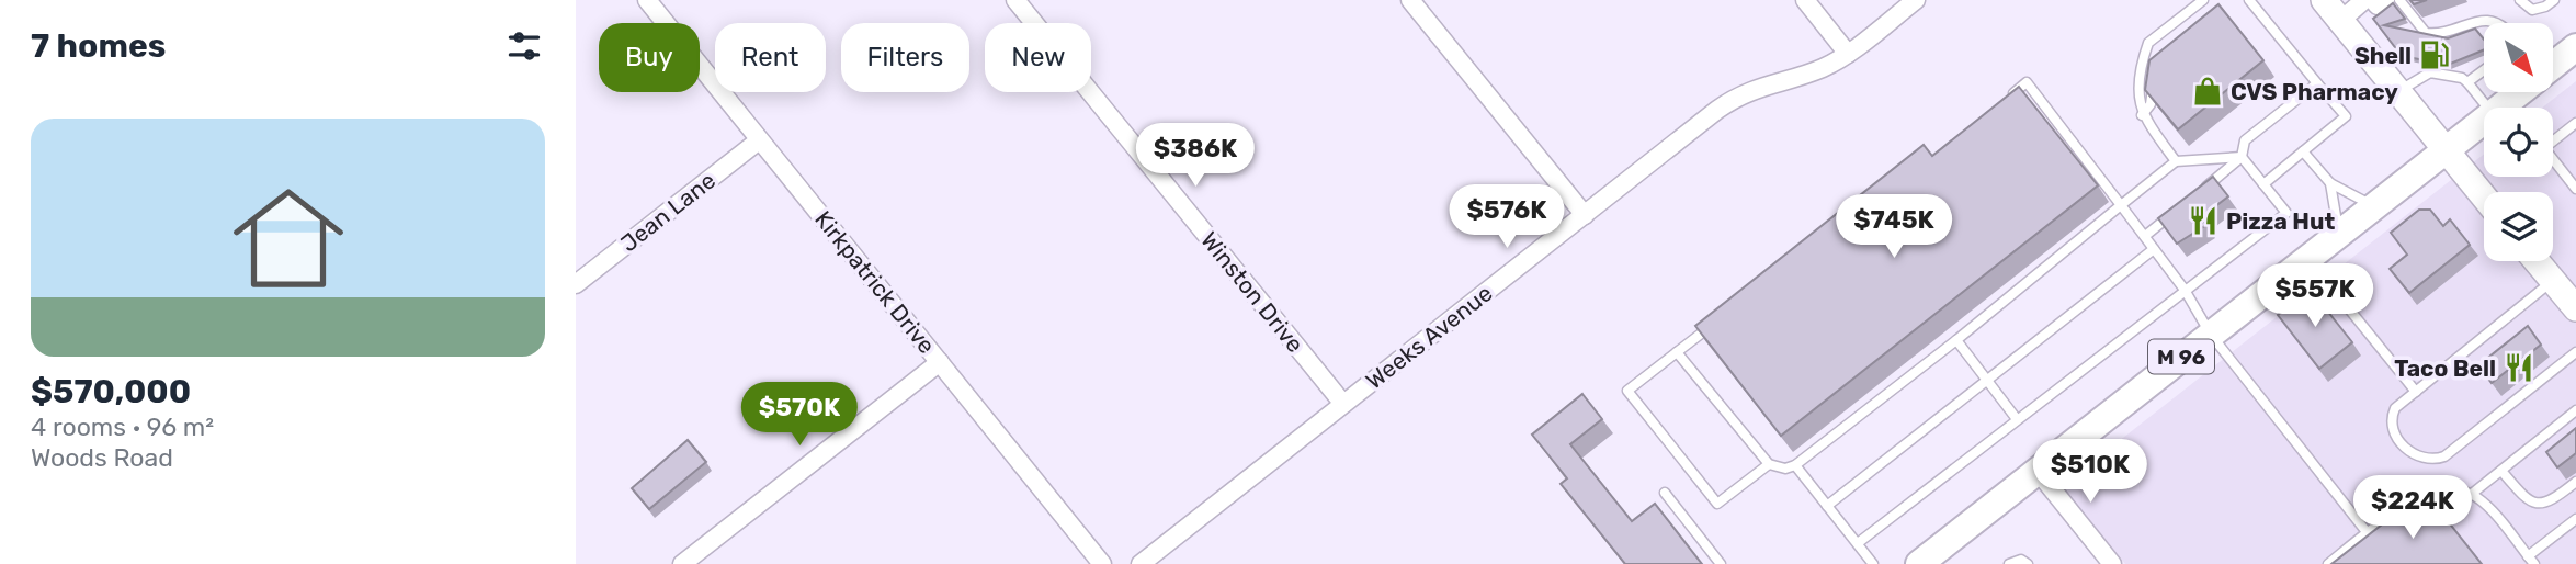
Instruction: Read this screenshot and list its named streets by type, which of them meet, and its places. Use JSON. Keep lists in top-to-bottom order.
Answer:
{
  "streets": {
    "main road": ["M 96"],
    "street": [
      "Jean Lane",
      "Kirkpatrick Drive",
      "Winston Drive",
      "Weeks Avenue"
    ]
  },
  "crossings": [
    ["Jean Lane", "Kirkpatrick Drive"],
    ["Winston Drive", "Weeks Avenue"]
  ],
  "places": {
    "fuel station": ["Shell"],
    "shop": ["CVS Pharmacy"],
    "restaurant": ["Pizza Hut", "Taco Bell"]
  },
  "north": "bottom right",
  "page": {
    "heading": "7 homes",
    "chip": [
      "Buy",
      "Rent",
      "Filters",
      "New"
    ],
    "list": [
      {
        "name": "$570,000",
        "note": "4 rooms · 96 m² · Woods Road"
      }
    ],
    "price": [
      "$386K",
      "$576K",
      "$745K",
      "$557K",
      "$570K",
      "$510K",
      "$224K"
    ]
  }
}
